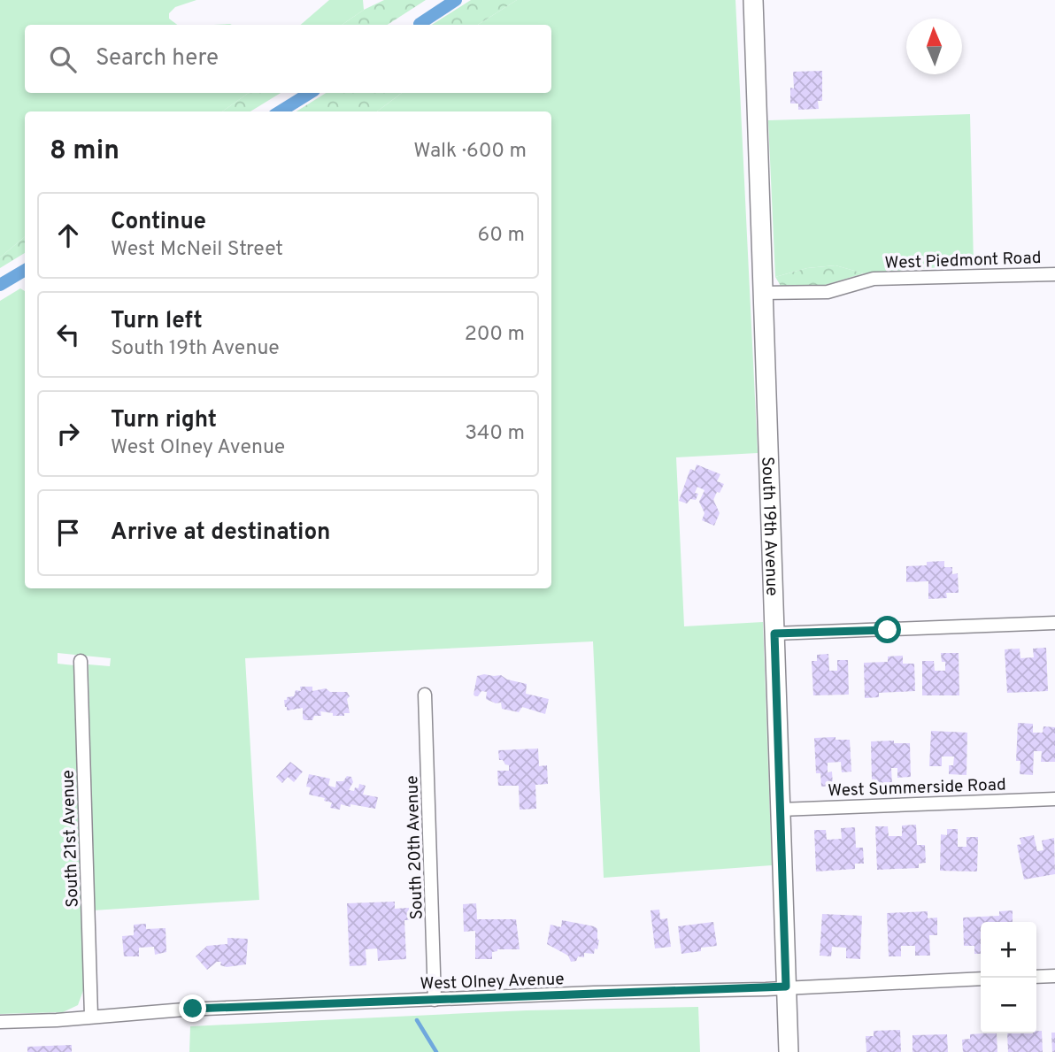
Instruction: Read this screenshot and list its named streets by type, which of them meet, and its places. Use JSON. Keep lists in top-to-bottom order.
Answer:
{
  "streets": {
    "street": [
      "West Piedmont Road",
      "South 19th Avenue",
      "West Summerside Road",
      "South 21st Avenue",
      "South 20th Avenue",
      "West Olney Avenue"
    ]
  },
  "crossings": [
    ["West Piedmont Road", "South 19th Avenue"],
    ["South 19th Avenue", "West Summerside Road"],
    ["South 19th Avenue", "West Olney Avenue"],
    ["South 21st Avenue", "West Olney Avenue"],
    ["South 20th Avenue", "West Olney Avenue"]
  ],
  "north": "top",
  "page": {
    "search": "Search here",
    "heading": ["8 min", "Walk · 600 m"],
    "list": [
      ["Continue", "West McNeil Street", "60 m"],
      ["Turn left", "South 19th Avenue", "200 m"],
      ["Turn right", "West Olney Avenue", "340 m"],
      "Arrive at destination"
    ],
    "map_buttons": ["+", "−"]
  }
}
